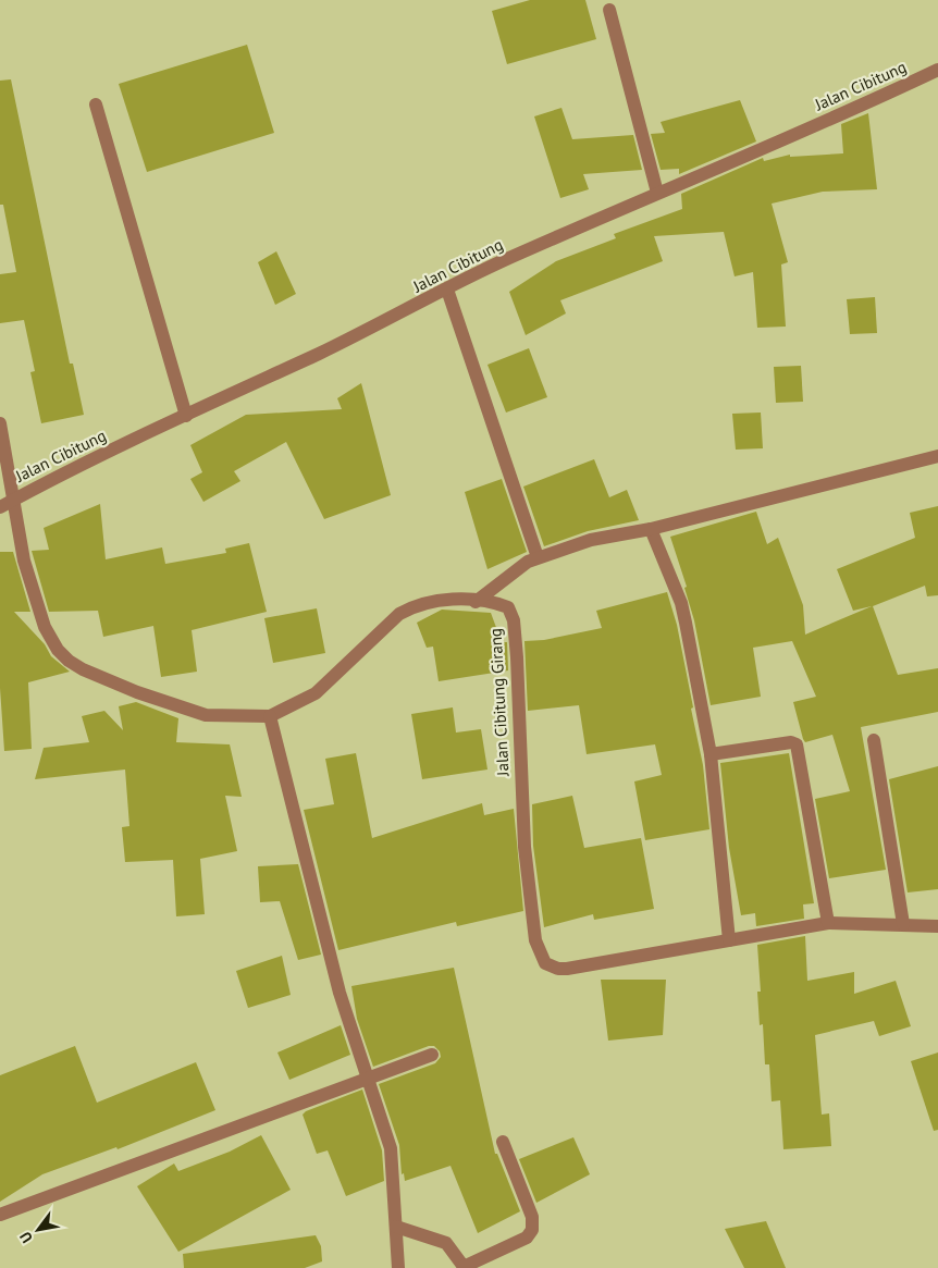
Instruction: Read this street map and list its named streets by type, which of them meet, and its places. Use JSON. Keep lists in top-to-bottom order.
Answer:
{
  "streets": {
    "street": ["Jalan Cibitung", "Jalan Cibitung Girang"]
  },
  "crossings": [
    ["Jalan Cibitung", "Jalan Cibitung Girang"]
  ],
  "north": "bottom left"
}
